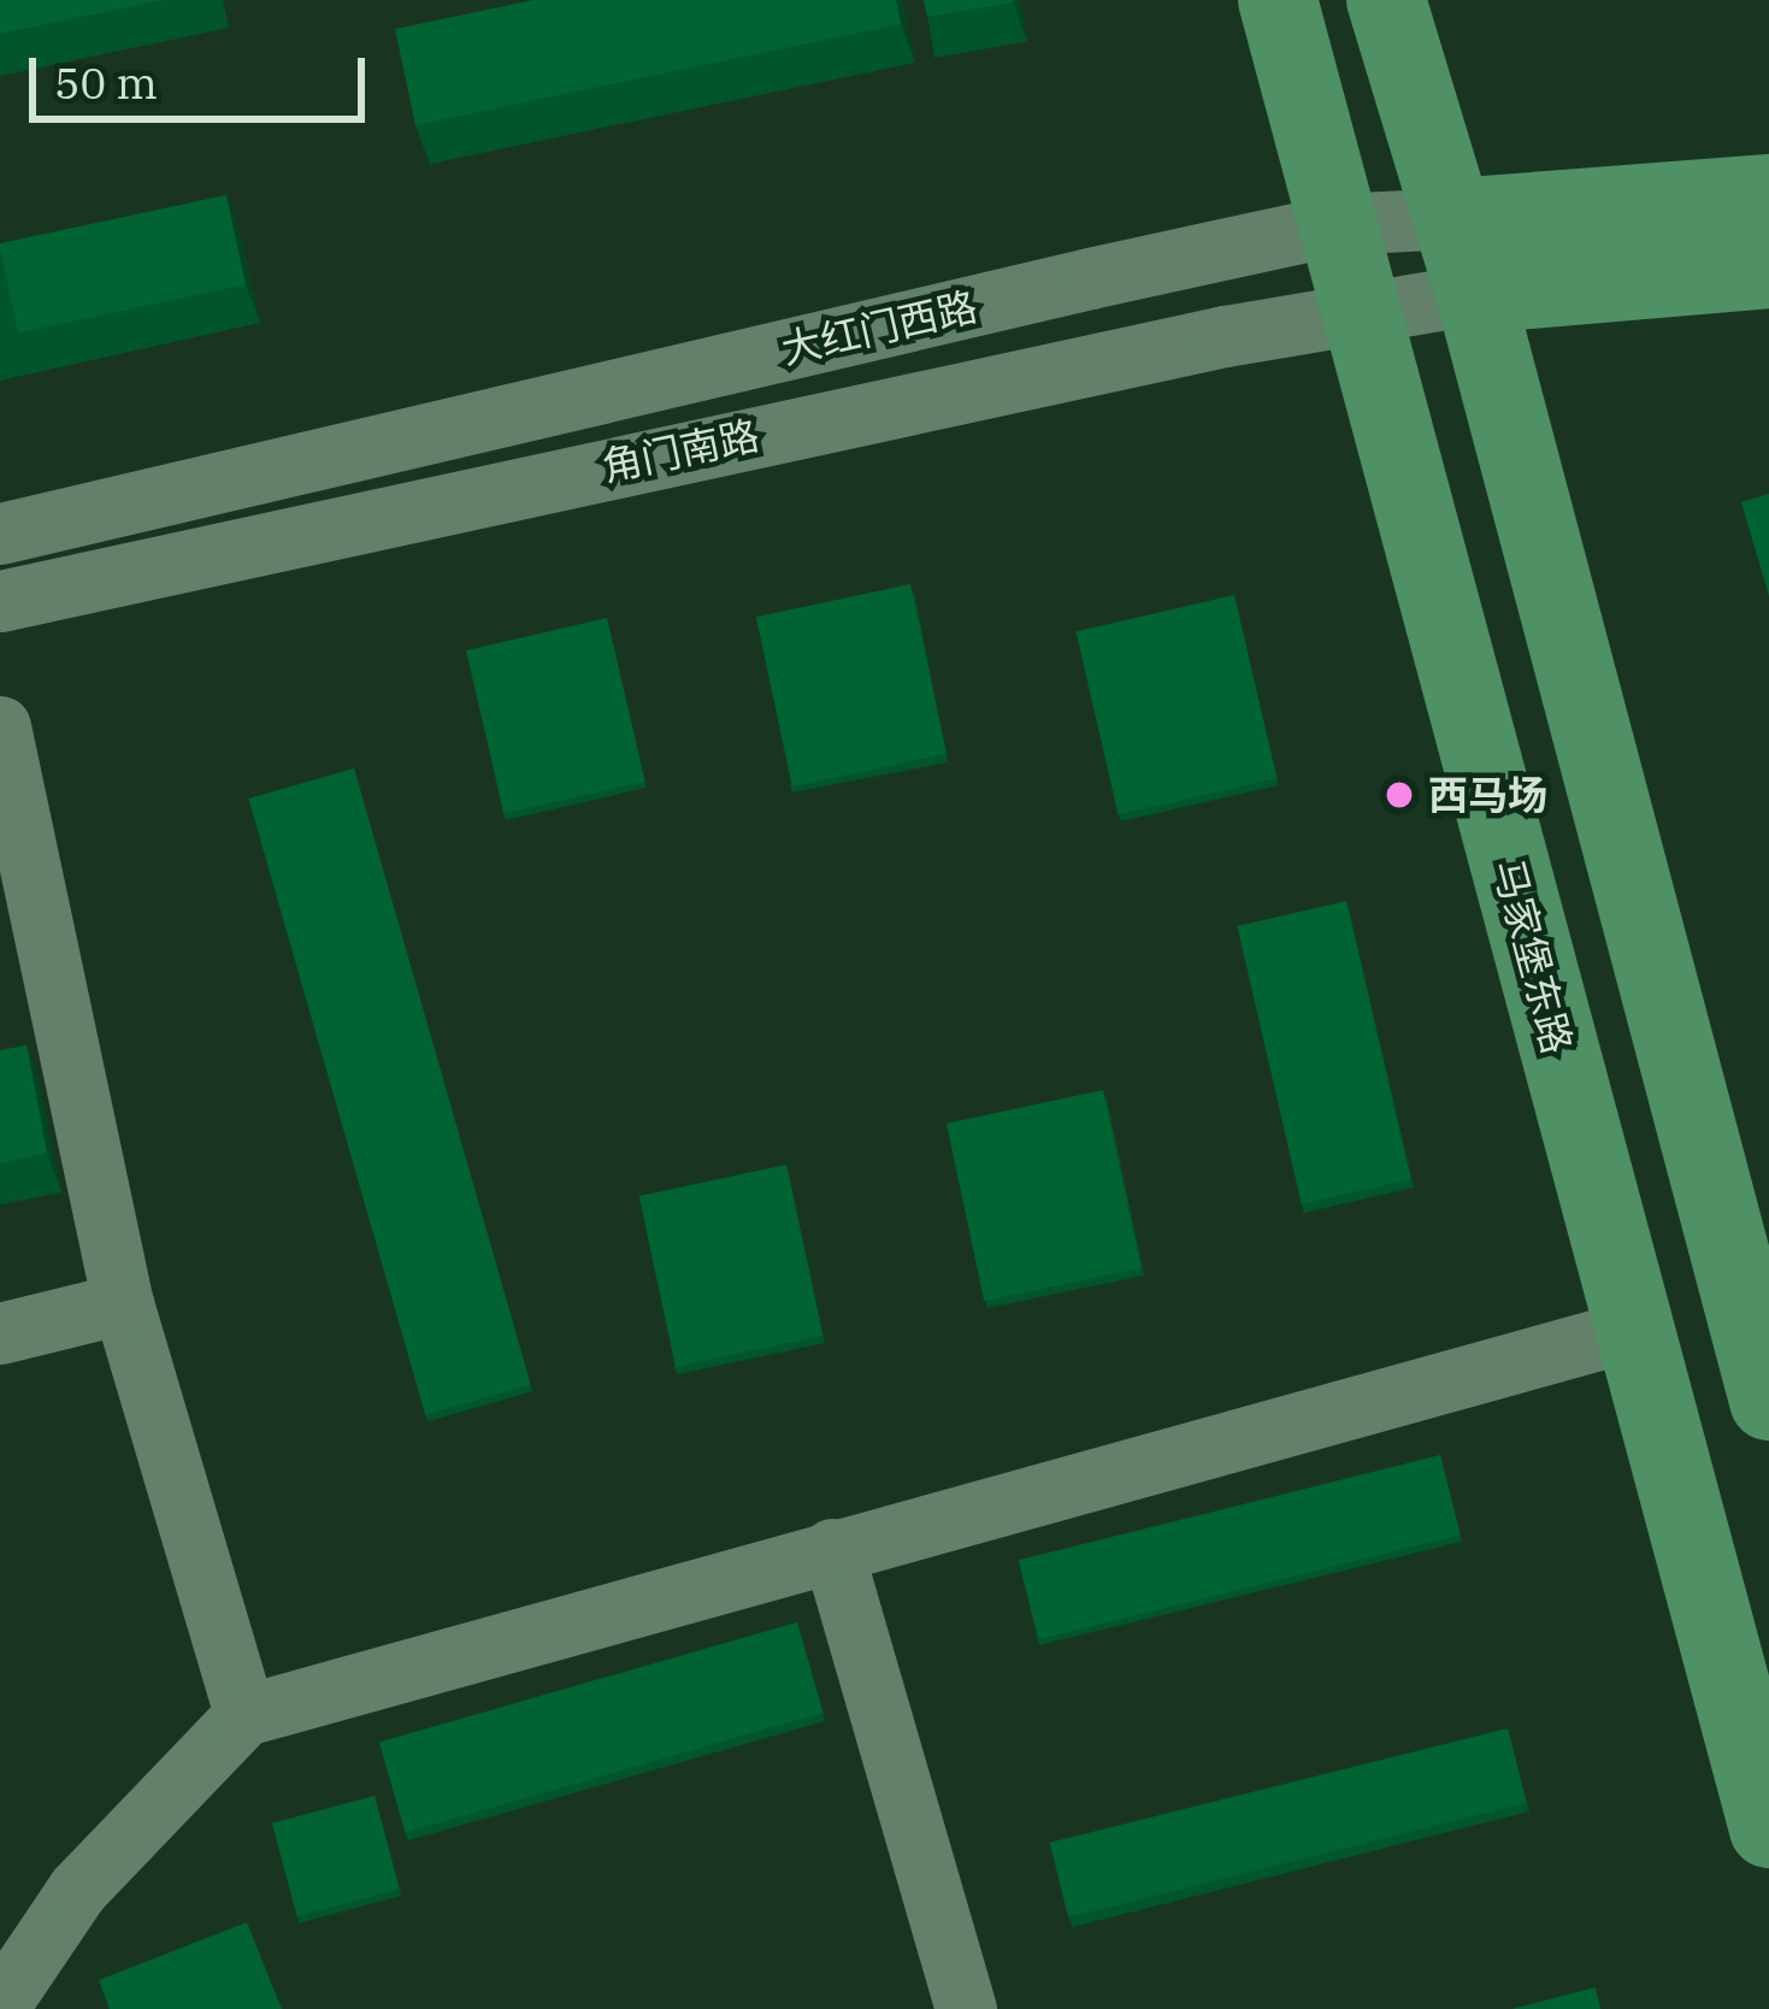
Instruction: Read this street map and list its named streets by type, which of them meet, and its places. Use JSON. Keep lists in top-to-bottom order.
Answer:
{
  "streets": {
    "main road": ["大红门西路", "马家堡东路"],
    "street": ["角门南路"]
  },
  "crossings": [
    ["大红门西路", "马家堡东路"],
    ["角门南路", "马家堡东路"]
  ],
  "places": ["西马场"],
  "scale_bar": "50 m"
}
